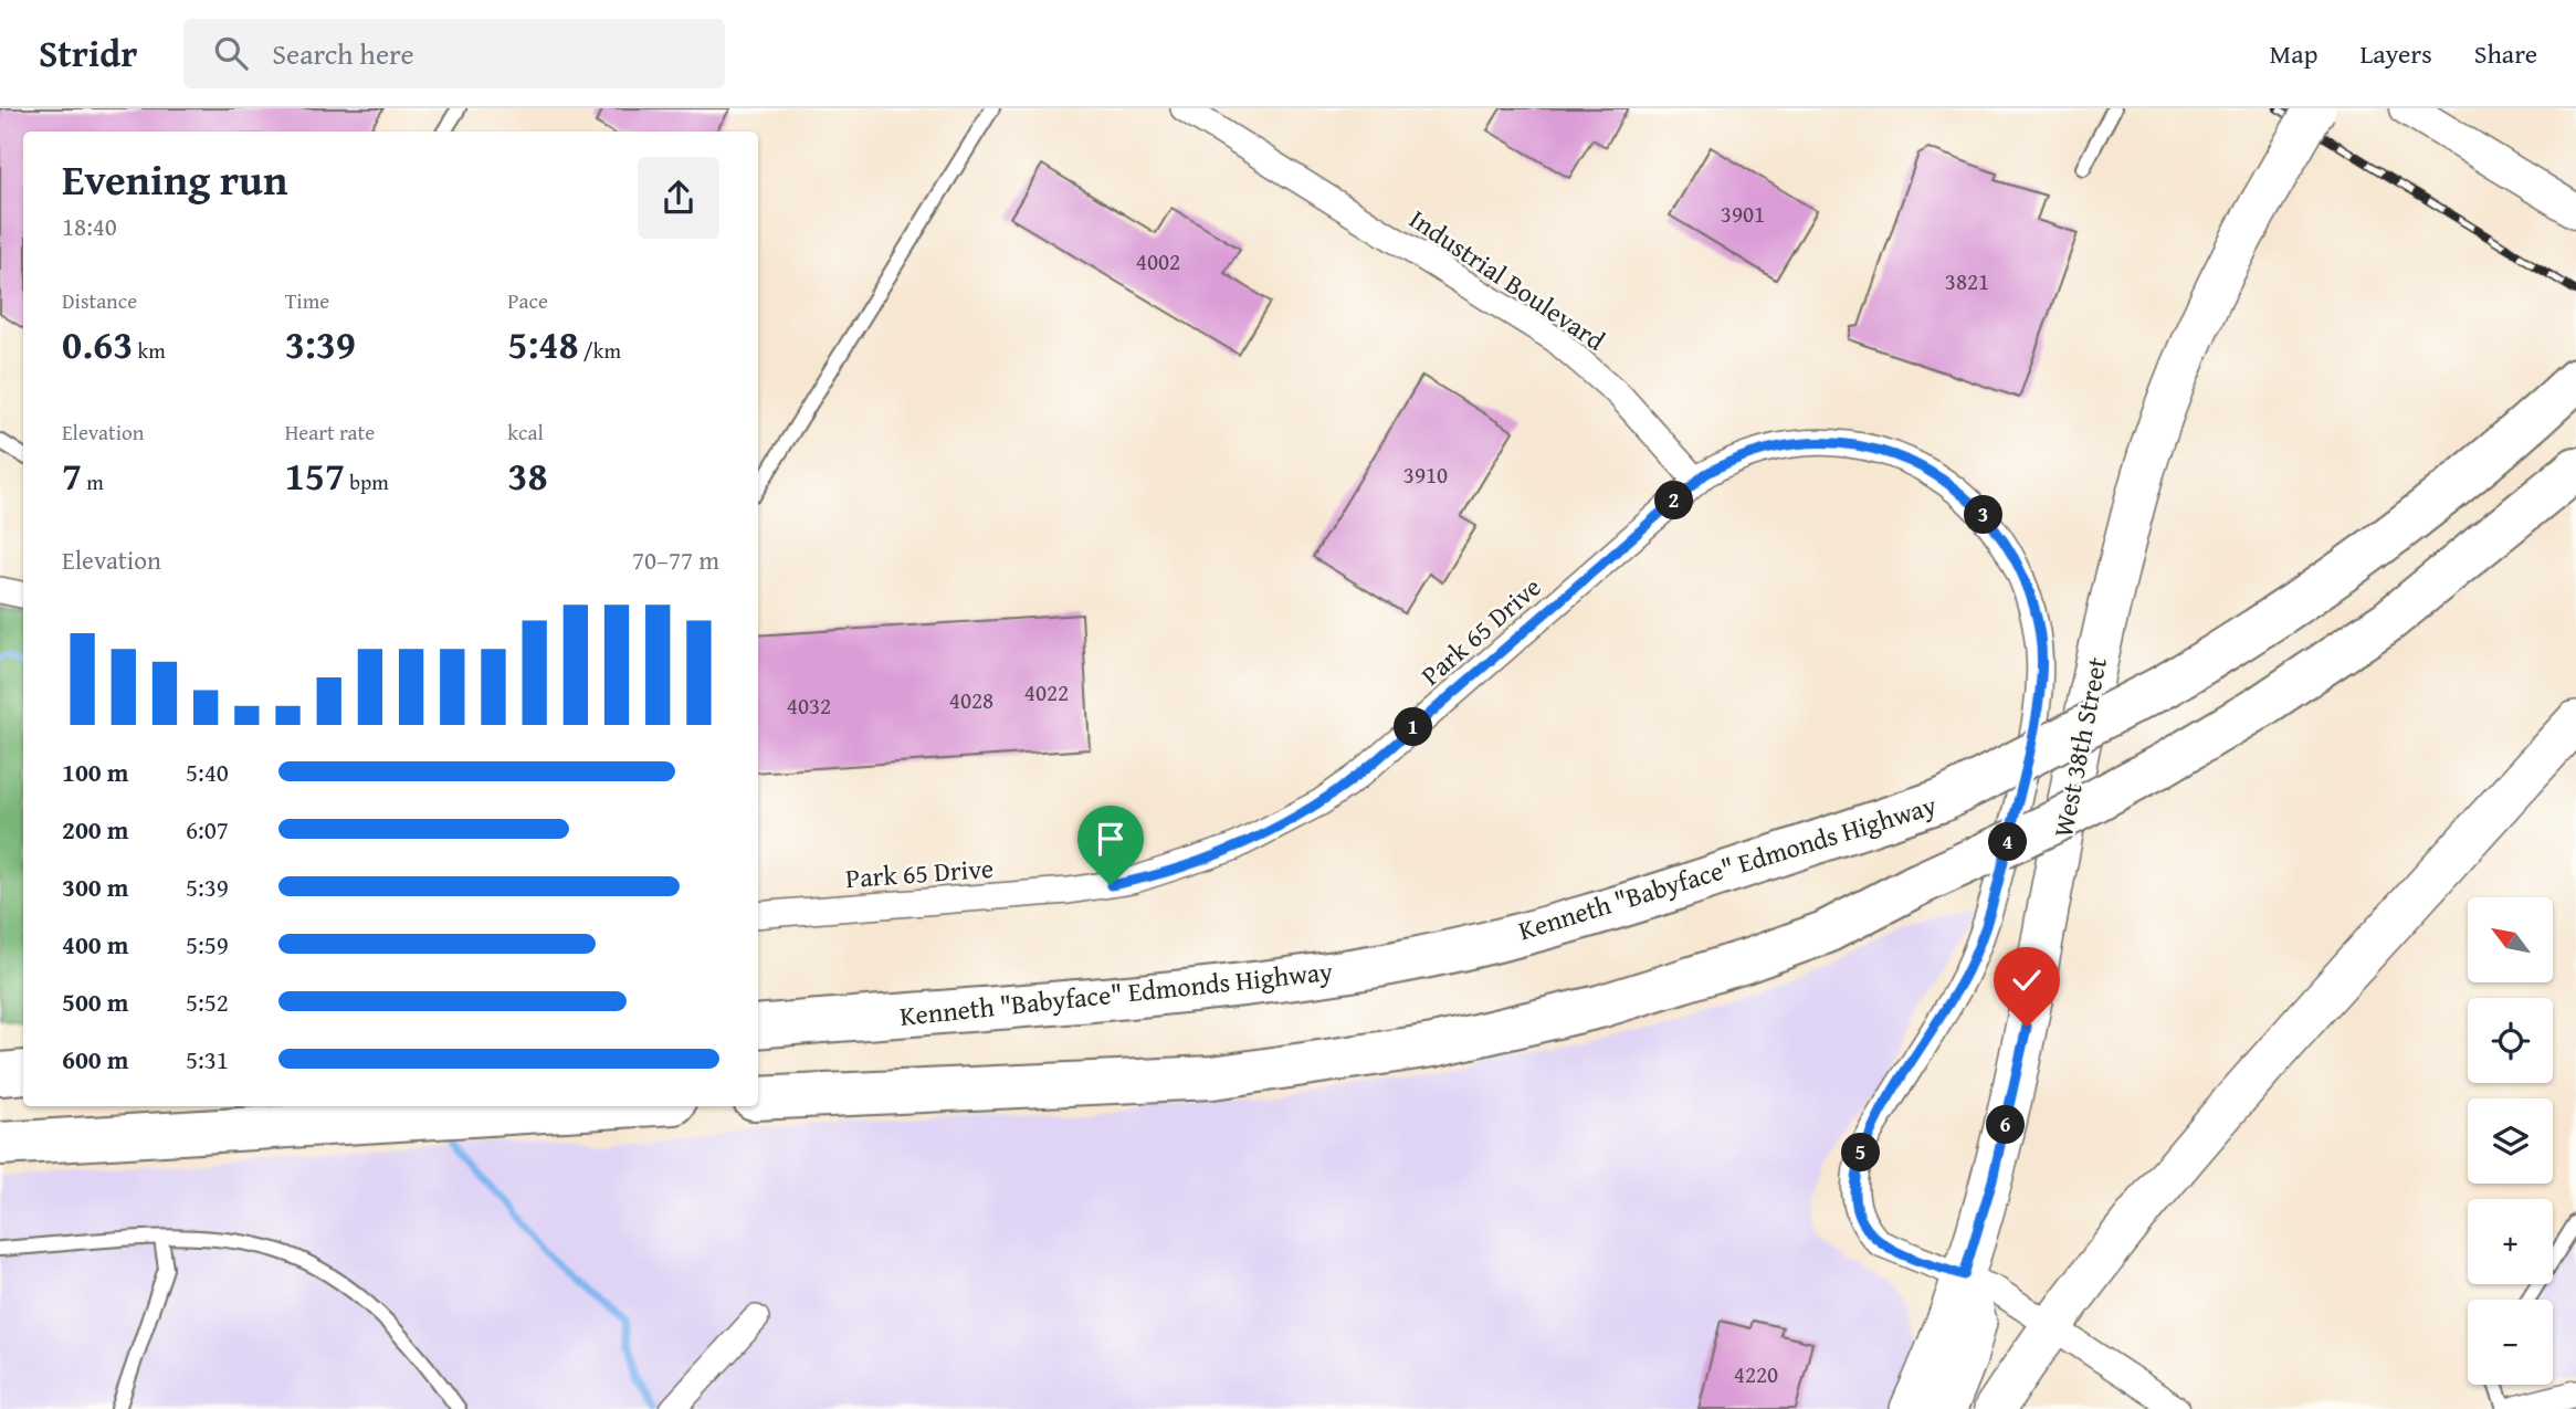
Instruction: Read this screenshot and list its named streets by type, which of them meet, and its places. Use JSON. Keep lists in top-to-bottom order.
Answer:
{
  "streets": {
    "highway": ["Kenneth \"Babyface\" Edmonds Highway"],
    "main road": ["West 38th Street"],
    "street": ["Industrial Boulevard", "Park 65 Drive"]
  },
  "crossings": [
    ["Industrial Boulevard", "Park 65 Drive"]
  ],
  "house_numbers": [
    "3901",
    "4002",
    "3821",
    "3910",
    "4022",
    "4028",
    "4032",
    "4220"
  ],
  "north": "top left",
  "page": {
    "header": "Stridr",
    "search": "Search here",
    "nav": ["Map", "Layers", "Share"],
    "heading": ["Evening run", "18:40"],
    "stats": [
      ["Distance", "0.63 km"],
      ["Time", "3:39"],
      ["Pace", "5:48 /km"],
      ["Elevation", "7 m"],
      ["Heart rate", "157 bpm"],
      ["kcal", "38"]
    ],
    "pins": [
      "2",
      "3",
      "1",
      "4",
      "6",
      "5"
    ],
    "chart": ["Elevation", "70–77 m"],
    "list": [
      {
        "name": "100 m",
        "note": "5:40"
      },
      {
        "name": "200 m",
        "note": "6:07"
      },
      {
        "name": "300 m",
        "note": "5:39"
      },
      {
        "name": "400 m",
        "note": "5:59"
      },
      {
        "name": "500 m",
        "note": "5:52"
      },
      {
        "name": "600 m",
        "note": "5:31"
      }
    ],
    "map_buttons": ["+", "−"]
  }
}
